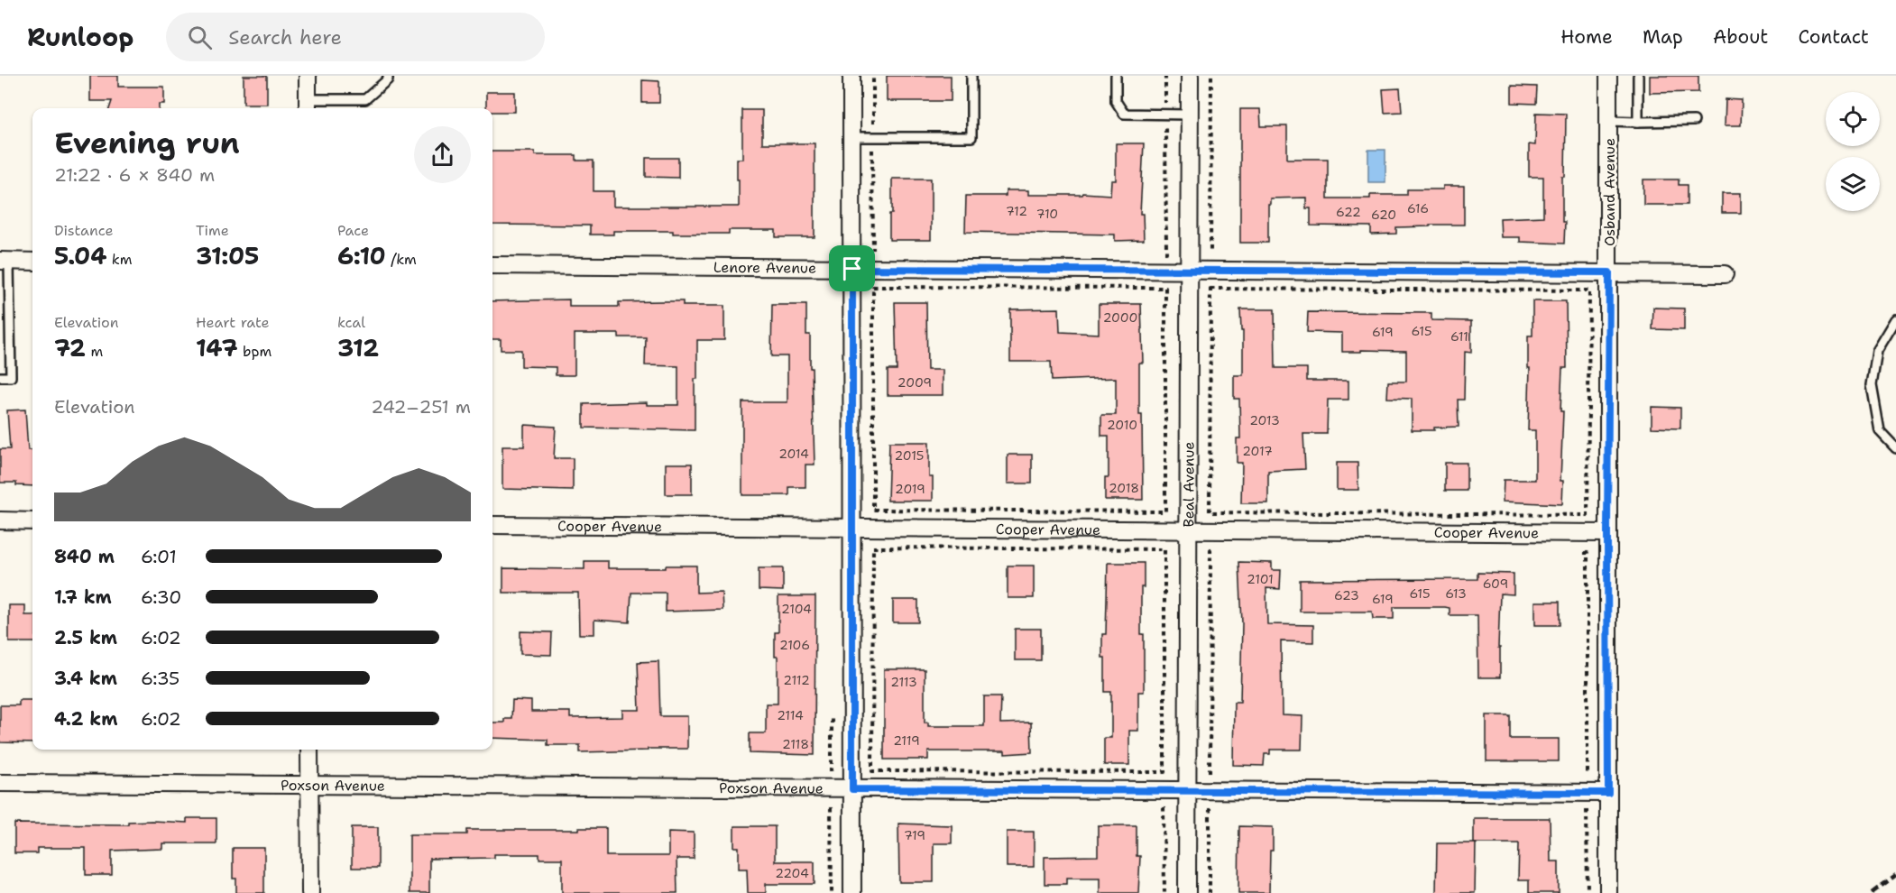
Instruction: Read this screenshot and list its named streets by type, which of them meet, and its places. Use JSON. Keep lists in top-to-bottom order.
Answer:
{
  "streets": {
    "street": [
      "Osband Avenue",
      "Lenore Avenue",
      "Beal Avenue",
      "Cooper Avenue",
      "Poxson Avenue"
    ]
  },
  "crossings": [
    ["Osband Avenue", "Lenore Avenue"],
    ["Osband Avenue", "Cooper Avenue"],
    ["Osband Avenue", "Poxson Avenue"],
    ["Lenore Avenue", "Beal Avenue"],
    ["Beal Avenue", "Cooper Avenue"],
    ["Beal Avenue", "Poxson Avenue"]
  ],
  "house_numbers": [
    "616",
    "712",
    "622",
    "710",
    "620",
    "2000",
    "615",
    "619",
    "611",
    "2009",
    "2013",
    "2010",
    "2017",
    "2014",
    "2015",
    "2018",
    "2019",
    "2101",
    "609",
    "615",
    "613",
    "623",
    "619",
    "2104",
    "2106",
    "2112",
    "2113",
    "2114",
    "2119",
    "2118",
    "719",
    "2204"
  ],
  "page": {
    "header": "Runloop",
    "search": "Search here",
    "nav": [
      "Home",
      "Map",
      "About",
      "Contact"
    ],
    "heading": ["Evening run", "21:22 · 6 × 840 m"],
    "stats": [
      ["Distance", "5.04 km"],
      ["Time", "31:05"],
      ["Pace", "6:10 /km"],
      ["Elevation", "72 m"],
      ["Heart rate", "147 bpm"],
      ["kcal", "312"]
    ],
    "chart": ["Elevation", "242–251 m"],
    "list": [
      {
        "name": "840 m",
        "note": "6:01"
      },
      {
        "name": "1.7 km",
        "note": "6:30"
      },
      {
        "name": "2.5 km",
        "note": "6:02"
      },
      {
        "name": "3.4 km",
        "note": "6:35"
      },
      {
        "name": "4.2 km",
        "note": "6:02"
      }
    ]
  }
}
